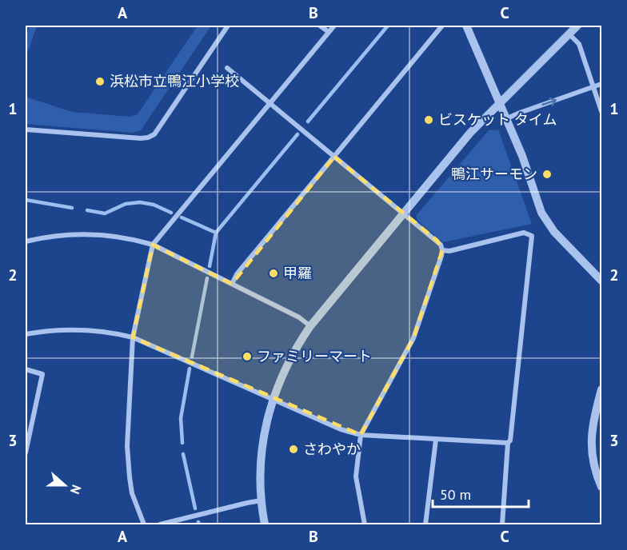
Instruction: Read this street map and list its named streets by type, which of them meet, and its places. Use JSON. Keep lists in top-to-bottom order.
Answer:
{
  "places": [
    "浜松市立鴨江小学校",
    "ビスケット タイム",
    "鴨江サーモン",
    "甲羅",
    "ファミリーマート",
    "さわやか"
  ],
  "scale_bar": "50 m",
  "north": "right",
  "grid": {
    "columns": ["A", "B", "C"],
    "rows": ["1", "2", "3"]
  }
}
